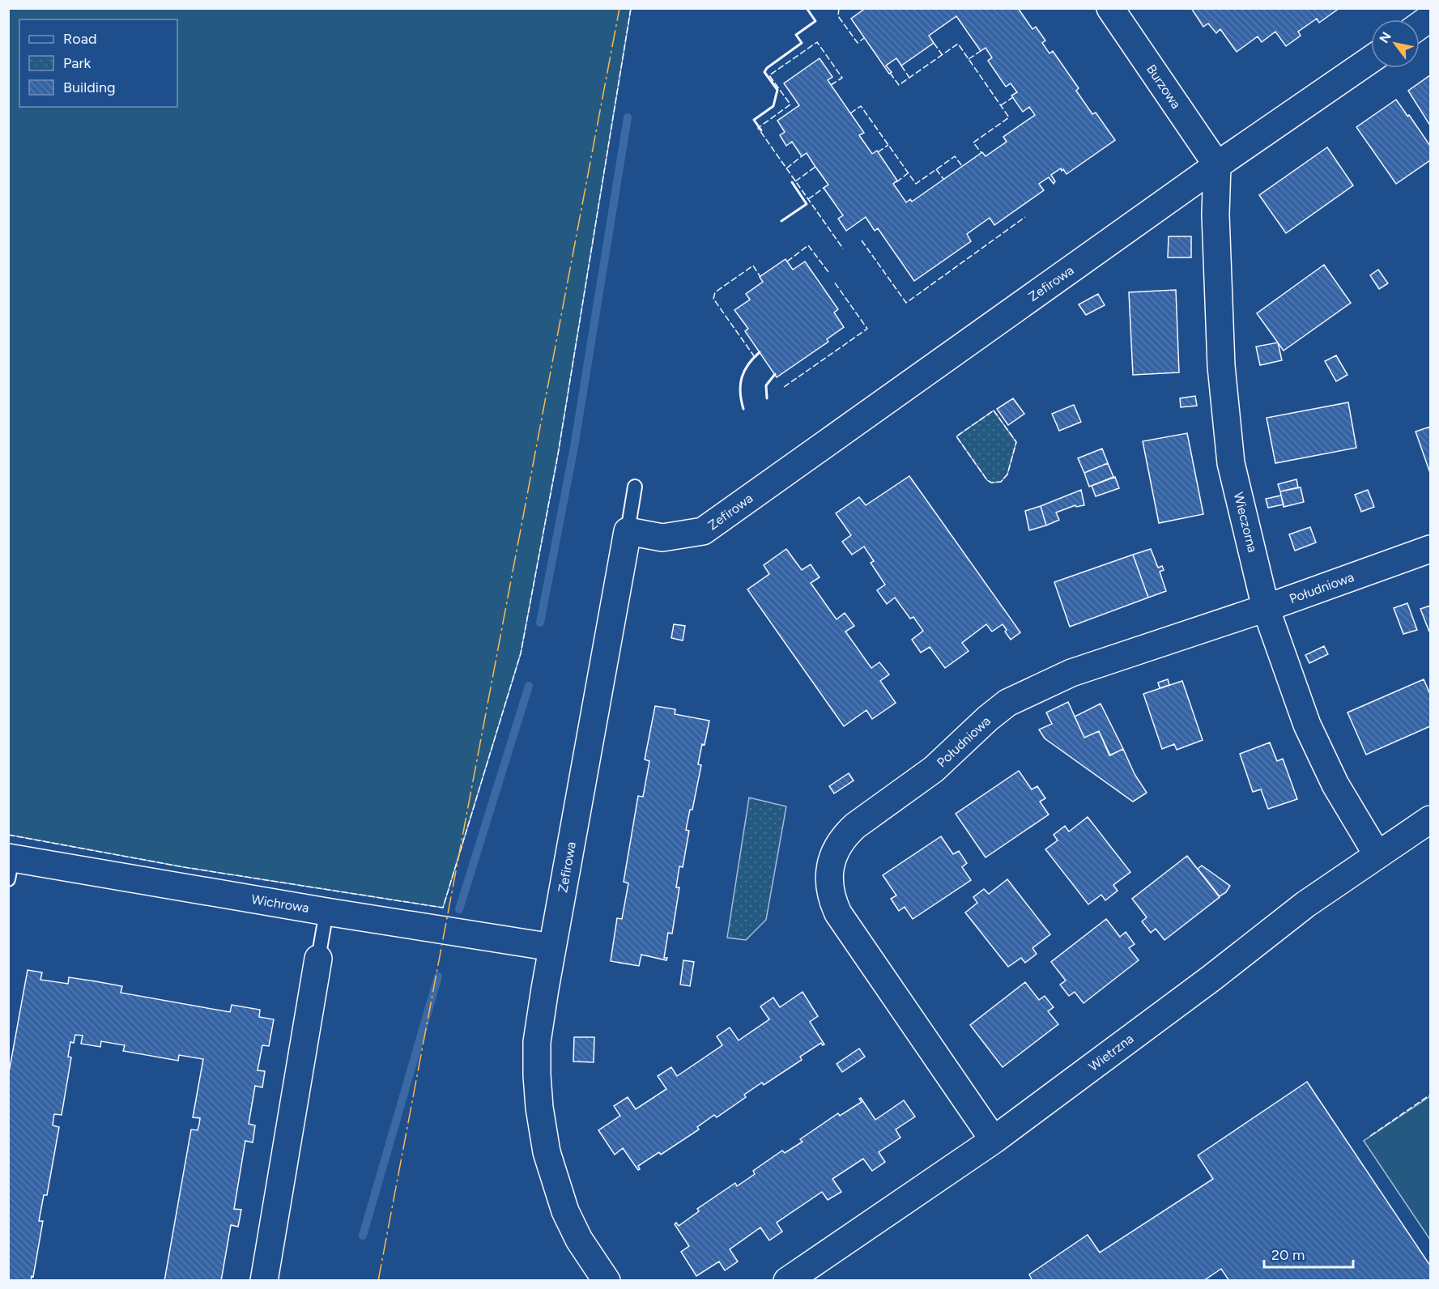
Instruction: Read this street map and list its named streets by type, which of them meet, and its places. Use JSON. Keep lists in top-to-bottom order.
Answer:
{
  "streets": {
    "street": [
      "Burzowa",
      "Zefirowa",
      "Wieczorna",
      "Południowa",
      "Wichrowa",
      "Wietrzna"
    ]
  },
  "crossings": [
    ["Burzowa", "Zefirowa"],
    ["Burzowa", "Wieczorna"],
    ["Zefirowa", "Wieczorna"],
    ["Zefirowa", "Wichrowa"],
    ["Wieczorna", "Południowa"],
    ["Wieczorna", "Wietrzna"],
    ["Południowa", "Wietrzna"]
  ],
  "legend": ["Road", "Park", "Building"],
  "scale_bar": "20 m",
  "north": "top left"
}
